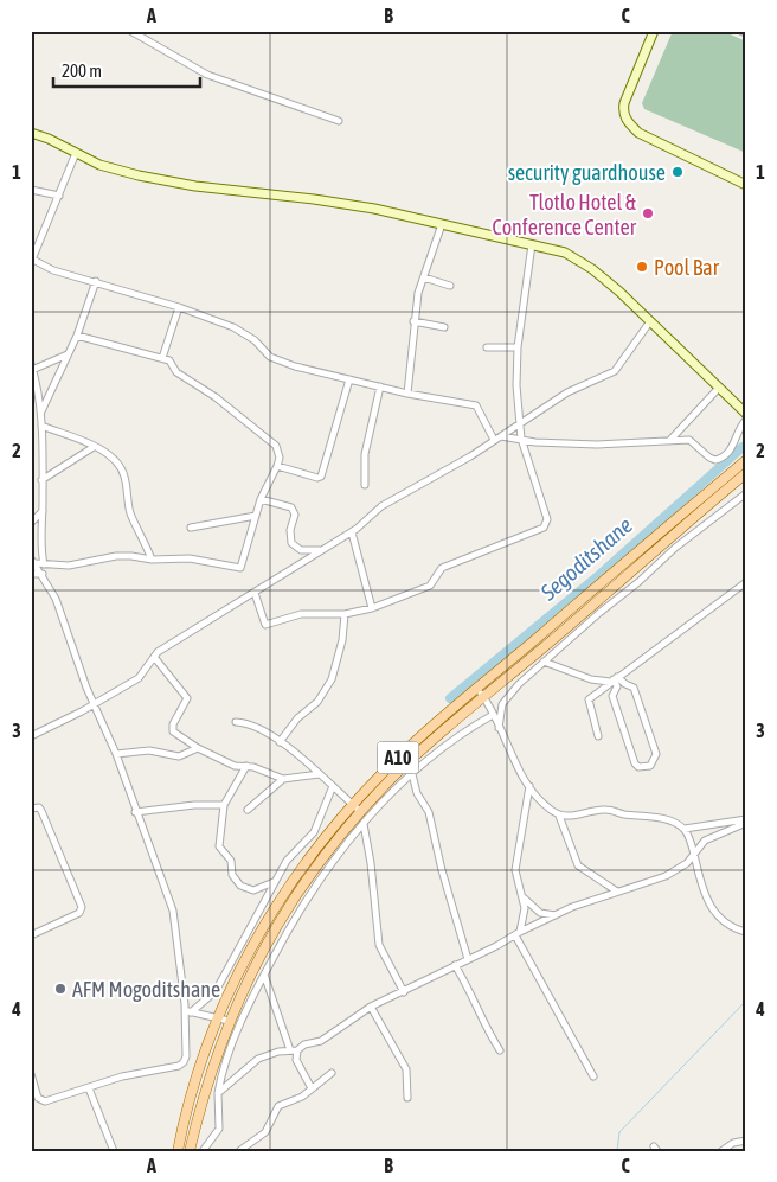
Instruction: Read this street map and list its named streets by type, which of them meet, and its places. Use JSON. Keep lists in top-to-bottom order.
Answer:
{
  "streets": {
    "main road": ["A10"]
  },
  "water": ["Segoditshane"],
  "places": [
    "security guardhouse",
    "Tlotlo Hotel & Conference Center",
    "Pool Bar",
    "AFM Mogoditshane"
  ],
  "scale_bar": "200 m",
  "grid": {
    "columns": ["A", "B", "C"],
    "rows": [
      "1",
      "2",
      "3",
      "4"
    ]
  }
}
